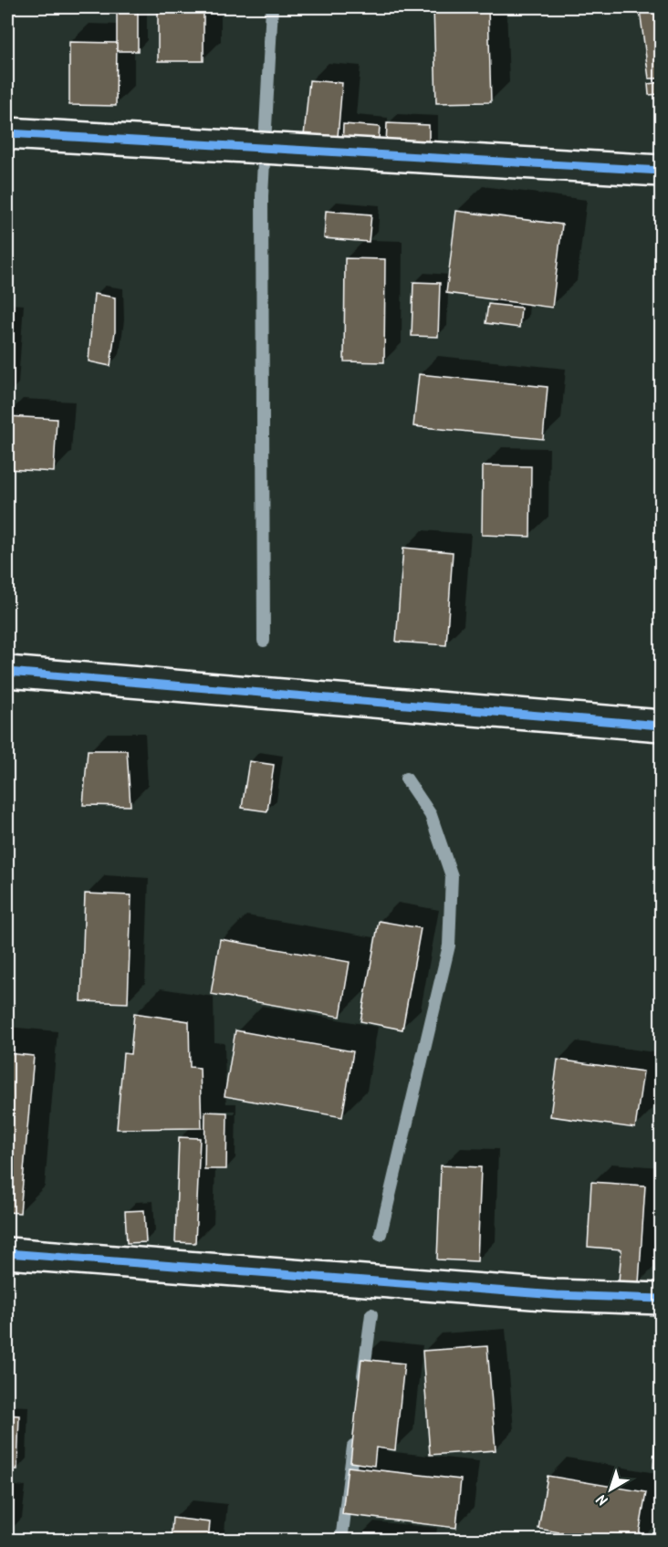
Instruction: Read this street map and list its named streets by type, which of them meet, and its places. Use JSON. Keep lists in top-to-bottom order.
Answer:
{
  "north": "bottom left"
}
